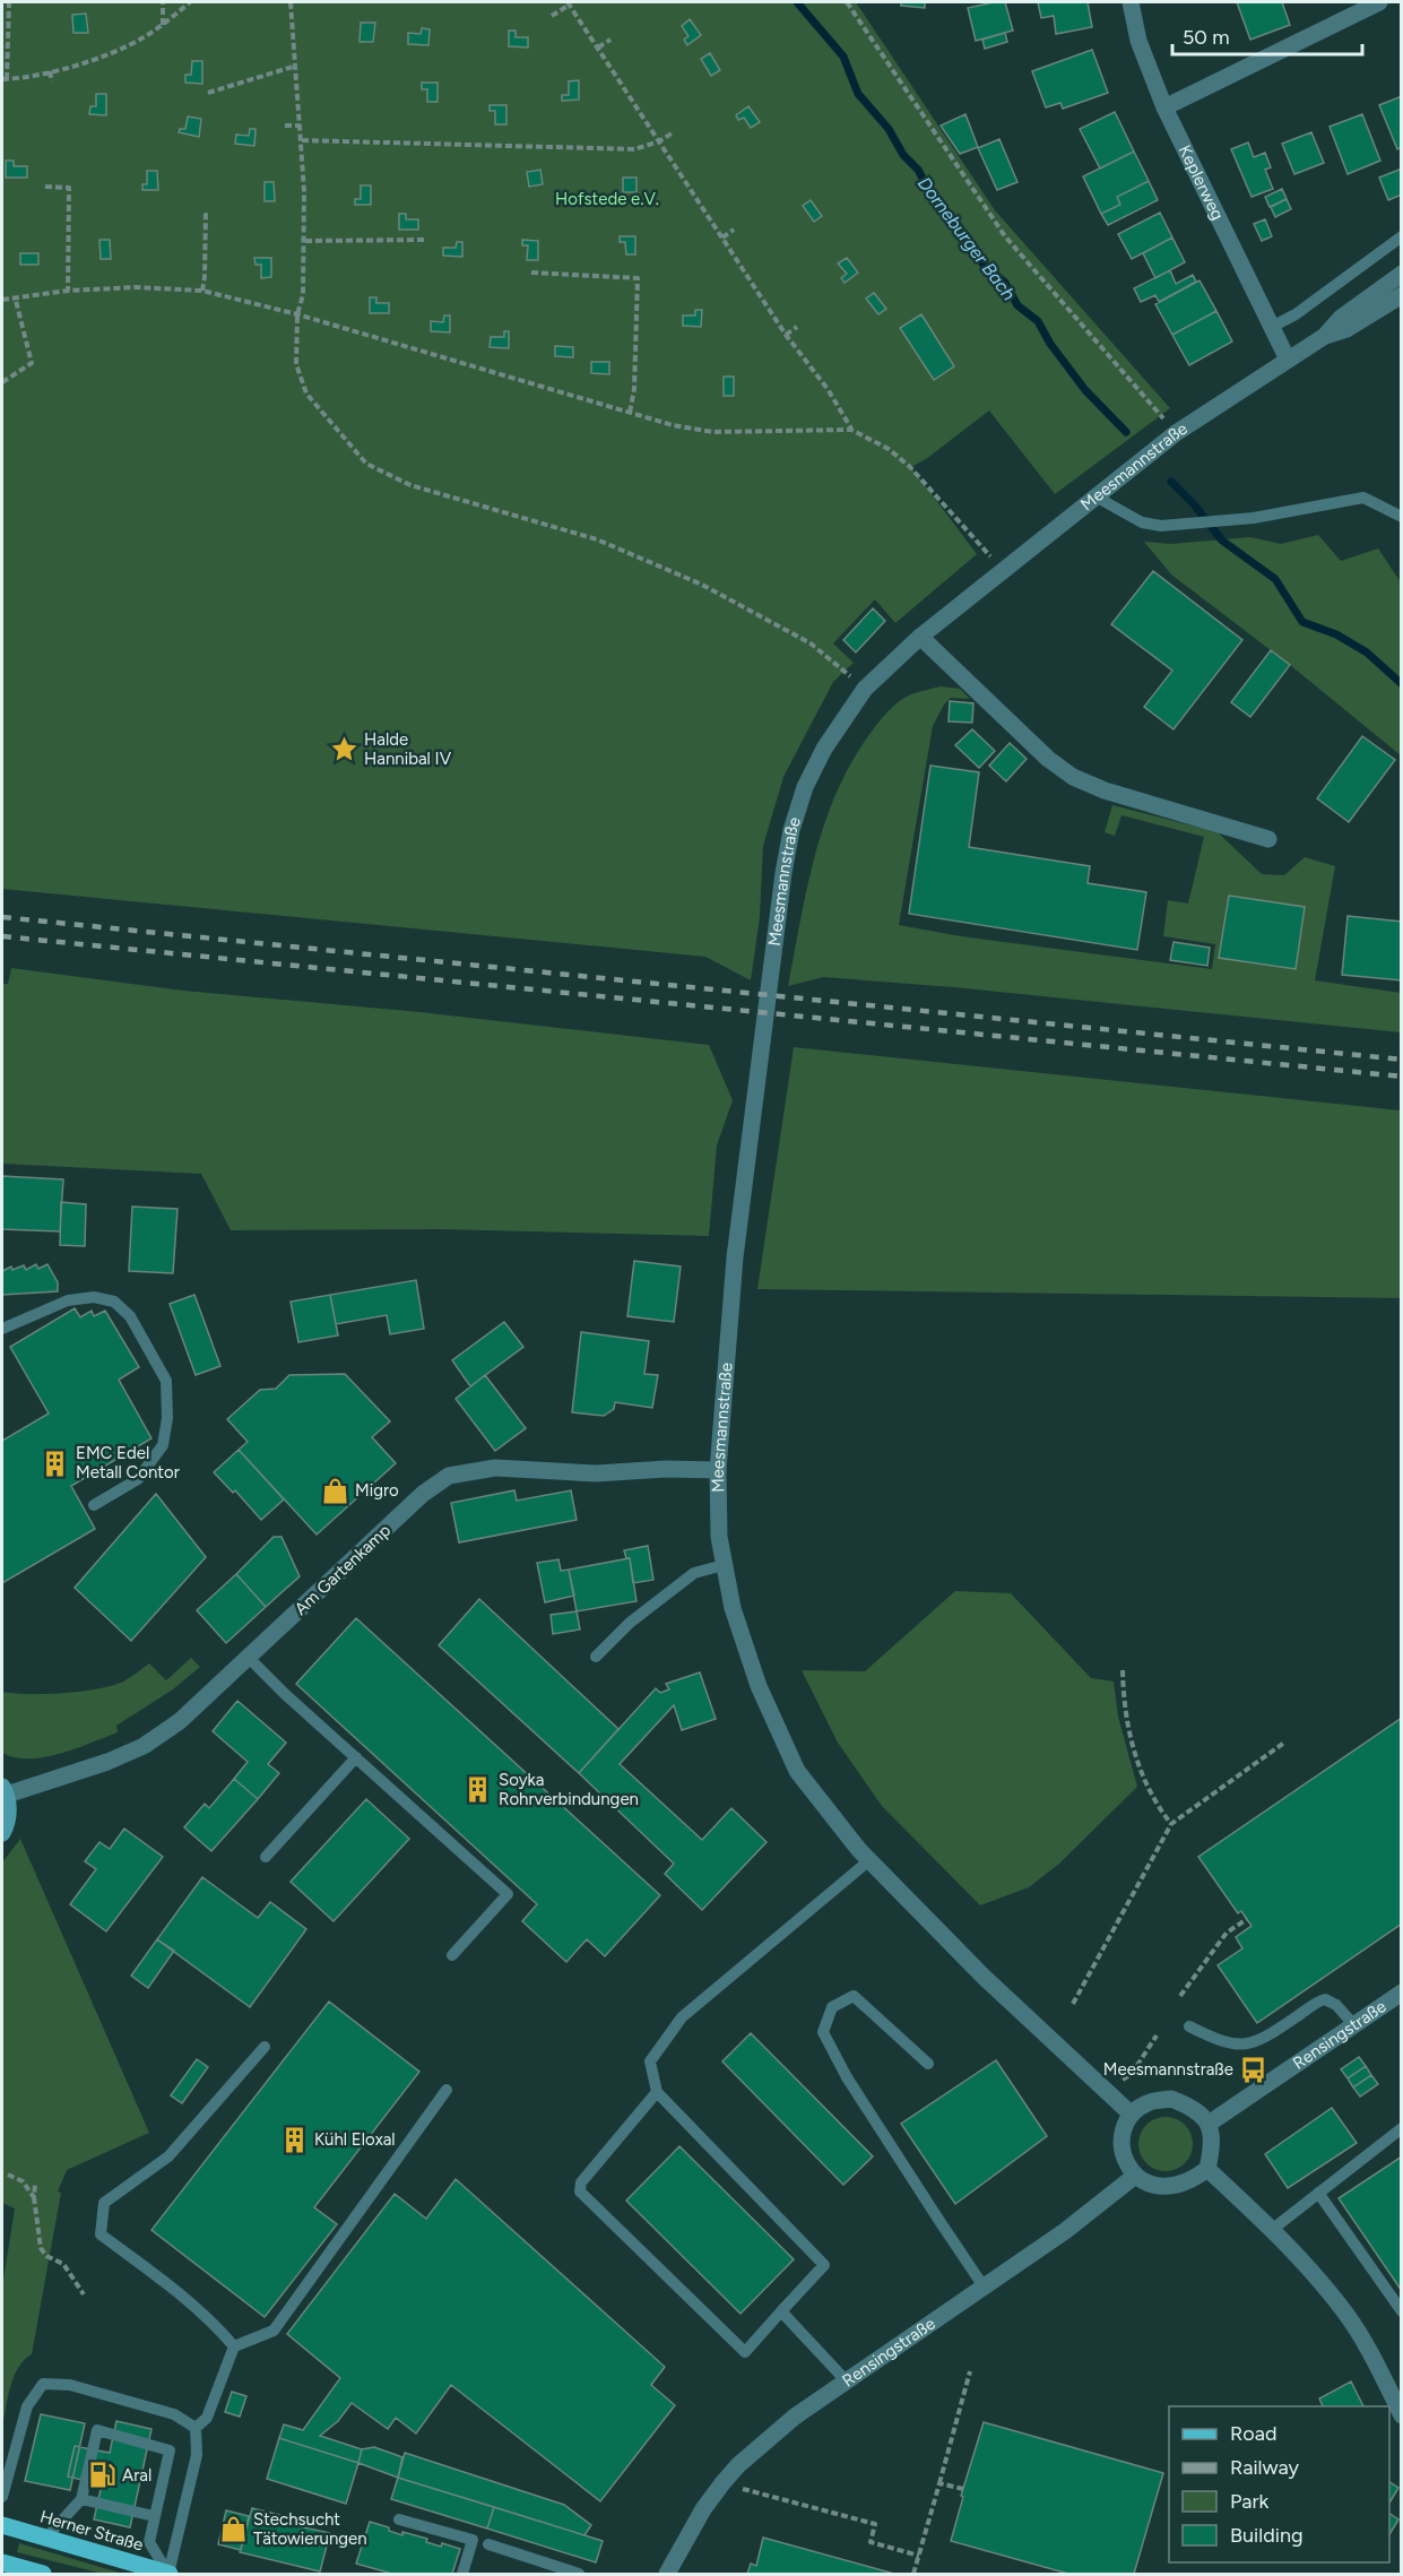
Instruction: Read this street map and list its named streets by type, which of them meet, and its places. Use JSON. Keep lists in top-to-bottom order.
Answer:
{
  "streets": {
    "main road": ["Herner Straße"],
    "street": [
      "Keplerweg",
      "Meesmannstraße",
      "Am Gartenkamp",
      "Rensingstraße"
    ]
  },
  "crossings": [
    ["Keplerweg", "Meesmannstraße"],
    ["Meesmannstraße", "Am Gartenkamp"],
    ["Meesmannstraße", "Rensingstraße"]
  ],
  "water": ["Dorneburger Bach"],
  "parks": ["Hofstede e.V."],
  "places": {
    "place": ["Halde Hannibal IV"],
    "building": ["EMC Edel Metall Contor", "Soyka Rohrverbindungen", "Kühl Eloxal"],
    "shop": ["Migro", "Stechsucht Tätowierungen"],
    "bus stop": ["Meesmannstraße"],
    "fuel station": ["Aral"]
  },
  "legend": [
    "Road",
    "Railway",
    "Park",
    "Building"
  ],
  "scale_bar": "50 m"
}
